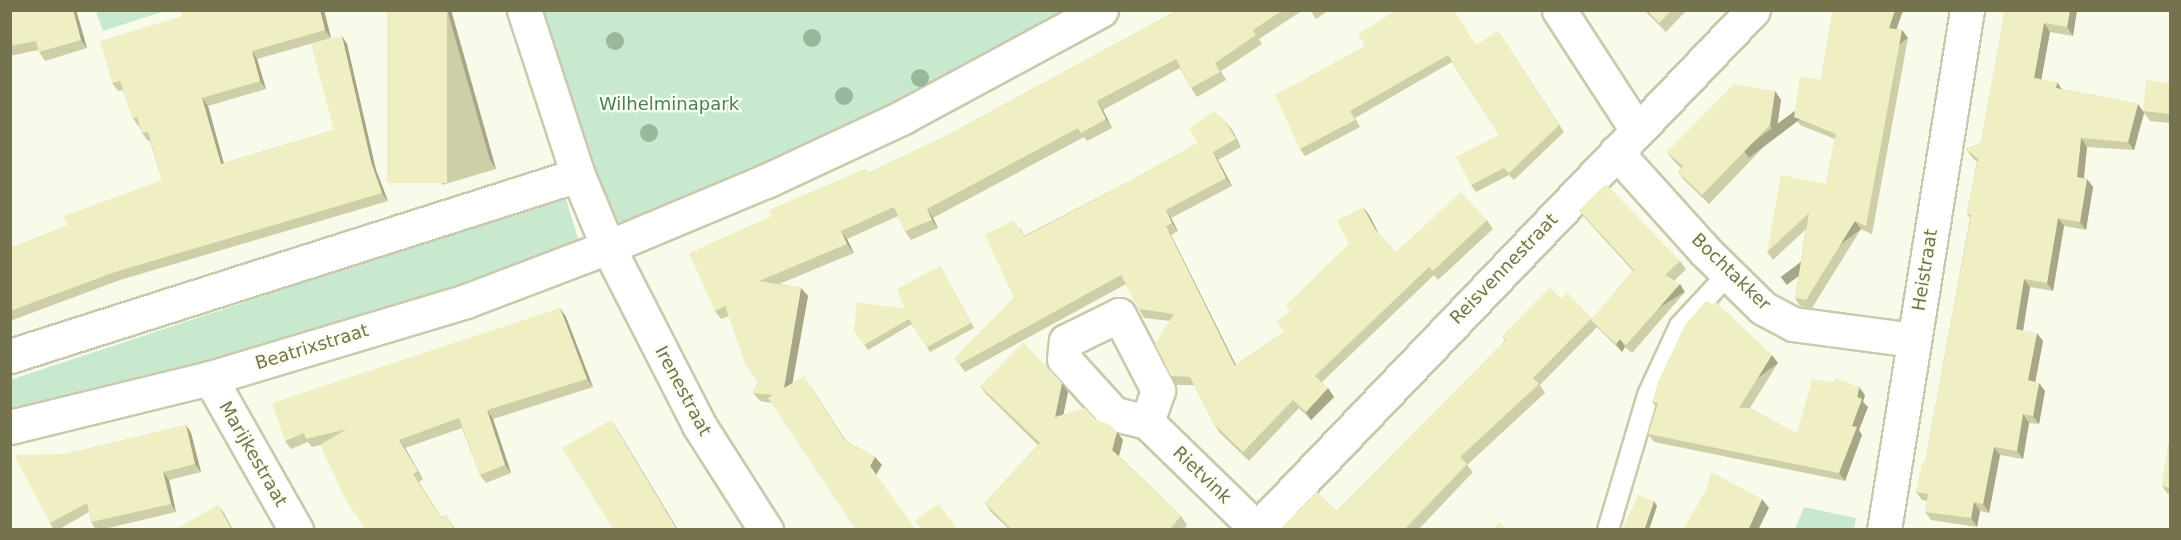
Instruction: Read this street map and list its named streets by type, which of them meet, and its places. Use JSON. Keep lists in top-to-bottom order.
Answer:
{
  "streets": {
    "street": [
      "Reisvennestraat",
      "Heistraat",
      "Bochtakker",
      "Beatrixstraat",
      "Irenestraat",
      "Marijkestraat",
      "Rietvink"
    ]
  },
  "crossings": [
    ["Reisvennestraat", "Bochtakker"],
    ["Reisvennestraat", "Rietvink"],
    ["Heistraat", "Bochtakker"],
    ["Beatrixstraat", "Irenestraat"],
    ["Beatrixstraat", "Marijkestraat"]
  ],
  "parks": ["Wilhelminapark"]
}
